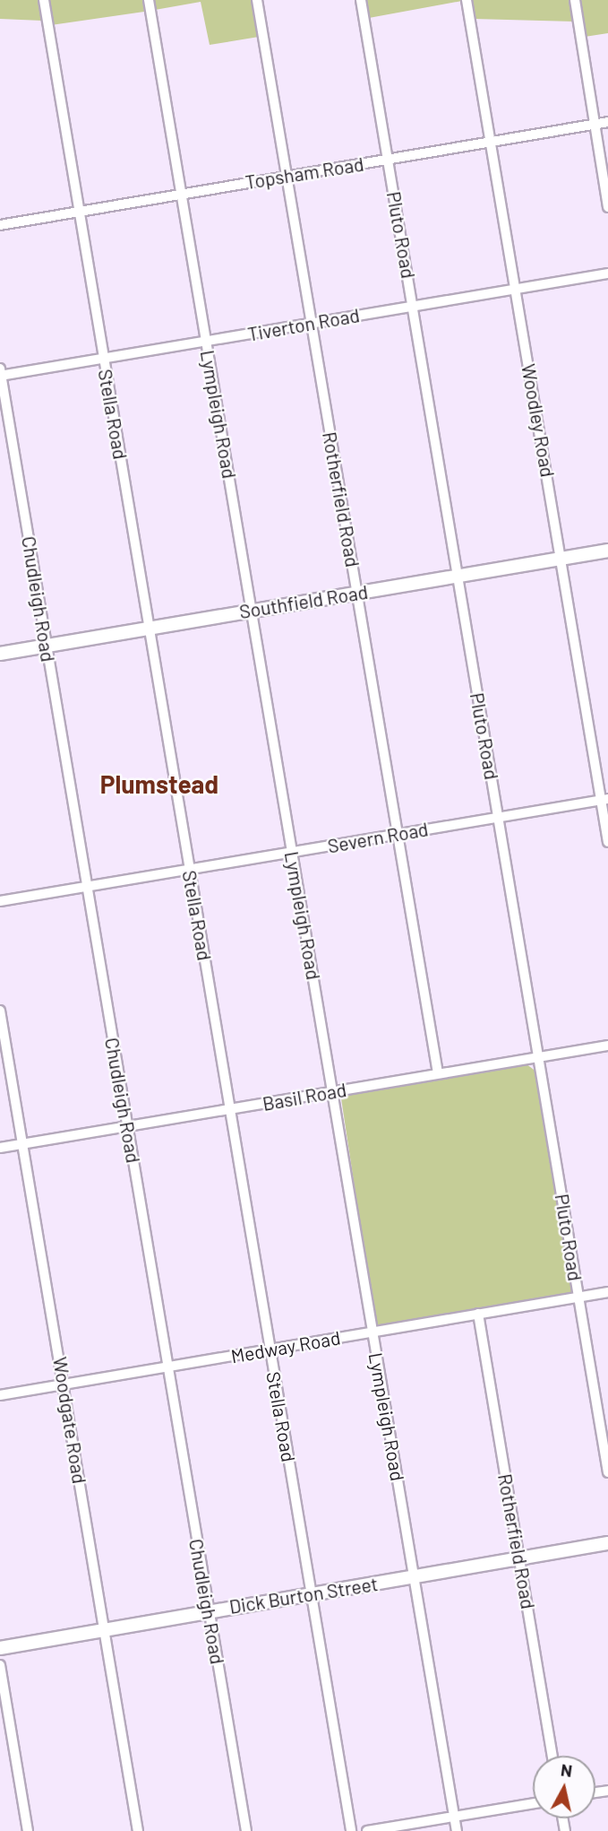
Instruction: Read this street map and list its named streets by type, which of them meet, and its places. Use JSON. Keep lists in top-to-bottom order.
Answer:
{
  "streets": {
    "street": [
      "Topsham Road",
      "Pluto Road",
      "Tiverton Road",
      "Stella Road",
      "Lympleigh Road",
      "Woodley Road",
      "Rotherfield Road",
      "Chudleigh Road",
      "Southfield Road",
      "Severn Road",
      "Basil Road",
      "Medway Road",
      "Woodgate Road",
      "Dick Burton Street"
    ]
  },
  "crossings": [
    ["Topsham Road", "Pluto Road"],
    ["Topsham Road", "Stella Road"],
    ["Topsham Road", "Lympleigh Road"],
    ["Topsham Road", "Woodley Road"],
    ["Topsham Road", "Rotherfield Road"],
    ["Pluto Road", "Tiverton Road"],
    ["Pluto Road", "Southfield Road"],
    ["Pluto Road", "Severn Road"],
    ["Pluto Road", "Basil Road"],
    ["Pluto Road", "Medway Road"],
    ["Tiverton Road", "Stella Road"],
    ["Tiverton Road", "Lympleigh Road"],
    ["Tiverton Road", "Woodley Road"],
    ["Tiverton Road", "Rotherfield Road"],
    ["Tiverton Road", "Chudleigh Road"],
    ["Stella Road", "Southfield Road"],
    ["Stella Road", "Severn Road"],
    ["Stella Road", "Basil Road"],
    ["Stella Road", "Medway Road"],
    ["Stella Road", "Dick Burton Street"],
    ["Lympleigh Road", "Southfield Road"],
    ["Lympleigh Road", "Severn Road"],
    ["Lympleigh Road", "Basil Road"],
    ["Lympleigh Road", "Medway Road"],
    ["Lympleigh Road", "Dick Burton Street"],
    ["Woodley Road", "Southfield Road"],
    ["Woodley Road", "Severn Road"],
    ["Rotherfield Road", "Southfield Road"],
    ["Rotherfield Road", "Severn Road"],
    ["Rotherfield Road", "Basil Road"],
    ["Rotherfield Road", "Medway Road"],
    ["Rotherfield Road", "Dick Burton Street"],
    ["Chudleigh Road", "Southfield Road"],
    ["Chudleigh Road", "Severn Road"],
    ["Chudleigh Road", "Basil Road"],
    ["Chudleigh Road", "Medway Road"],
    ["Chudleigh Road", "Dick Burton Street"],
    ["Basil Road", "Woodgate Road"],
    ["Medway Road", "Woodgate Road"],
    ["Woodgate Road", "Dick Burton Street"]
  ],
  "districts": ["Plumstead"],
  "north": "top"
}
